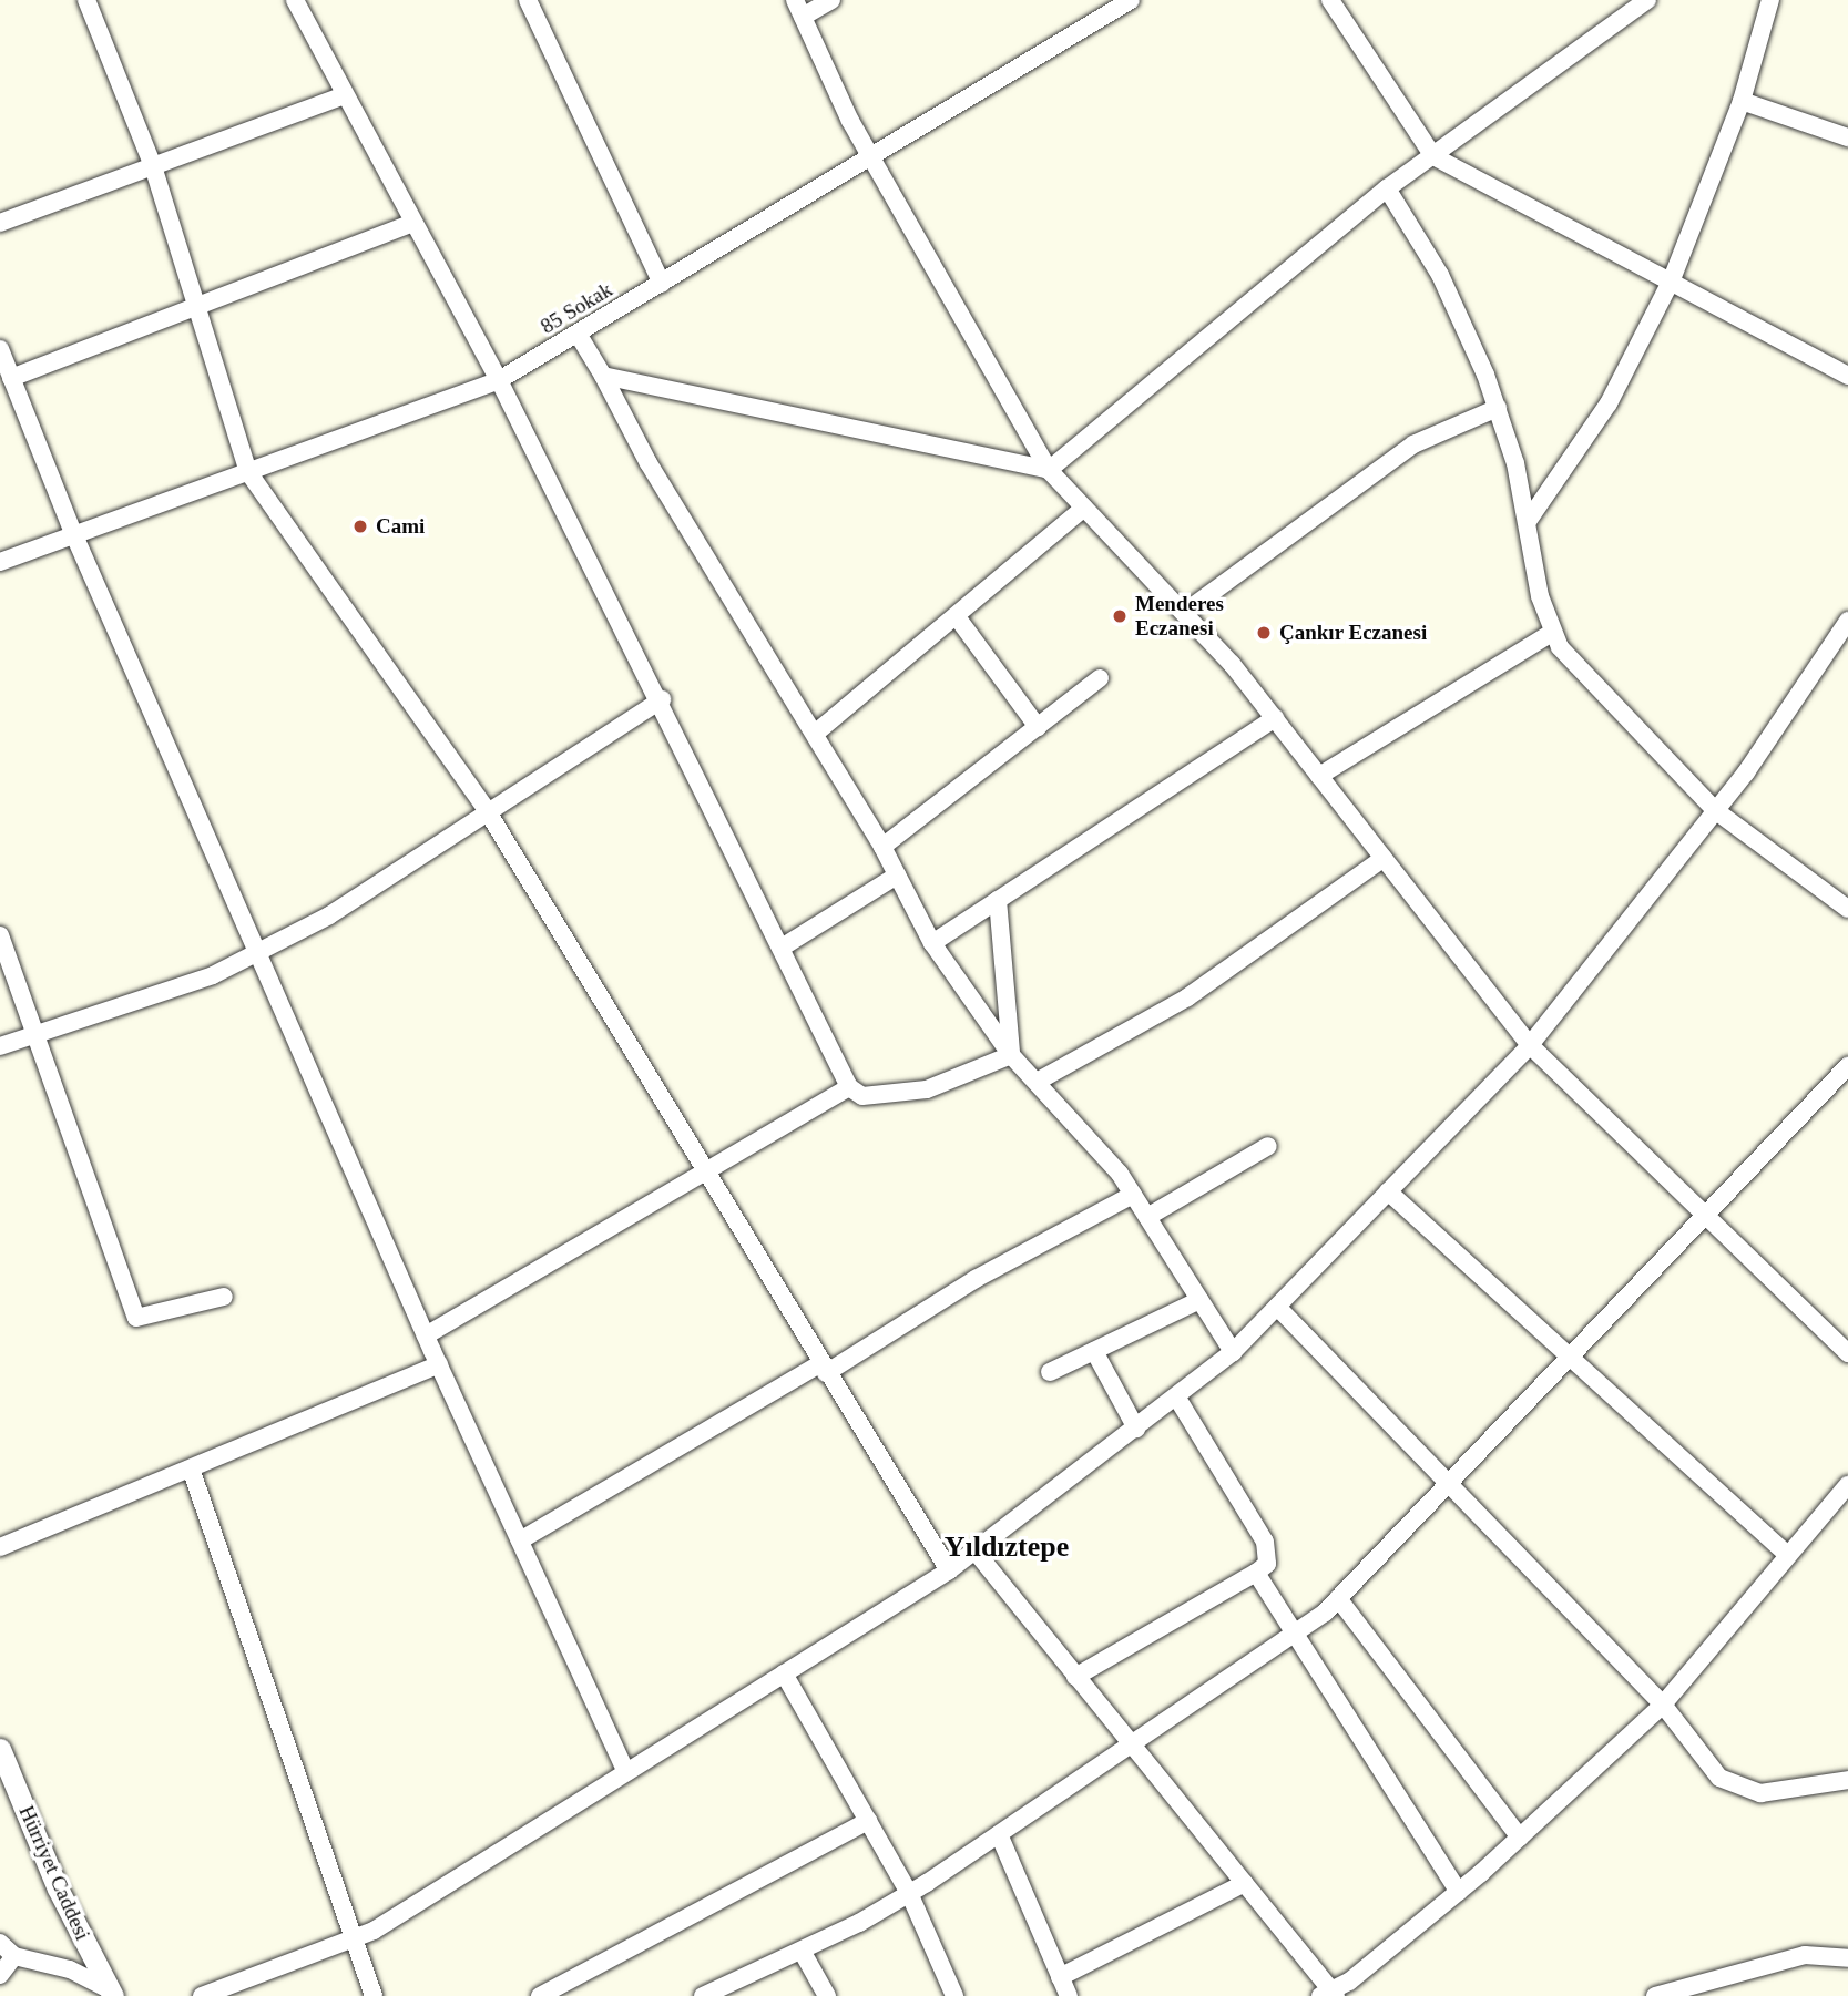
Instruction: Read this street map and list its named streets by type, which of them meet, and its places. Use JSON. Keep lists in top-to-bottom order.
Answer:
{
  "streets": {
    "street": ["85 Sokak", "Hürriyet Caddesi"]
  },
  "districts": ["Yıldıztepe"],
  "places": ["Cami", "Menderes Eczanesi", "Çankır Eczanesi"]
}
